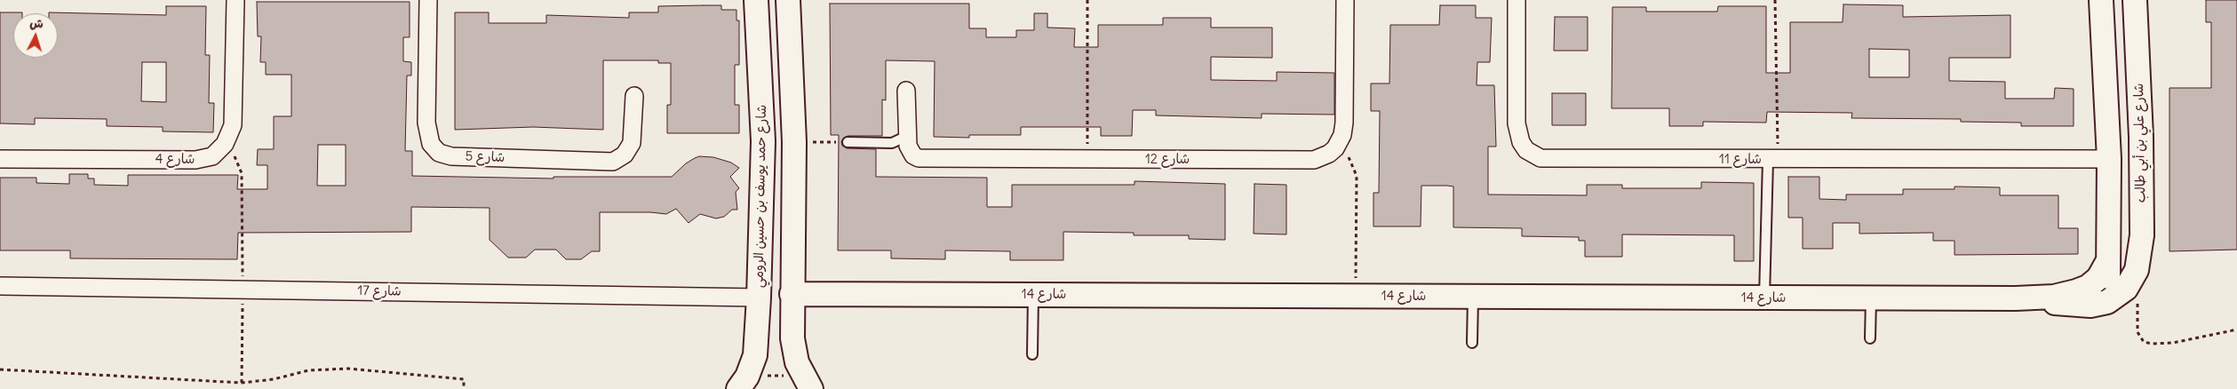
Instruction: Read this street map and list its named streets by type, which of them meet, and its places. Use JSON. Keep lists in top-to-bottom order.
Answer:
{
  "streets": {
    "street": [
      "شارع علي بن أبي طالب",
      "شارع 5",
      "شارع 4",
      "شارع 12",
      "شارع 11",
      "شارع حمد يوسف بن حسين الرومي",
      "شارع 17",
      "شارع 14"
    ]
  },
  "crossings": [
    ["شارع علي بن أبي طالب", "شارع 14"],
    ["شارع حمد يوسف بن حسين الرومي", "شارع 17"]
  ],
  "north": "top"
}
